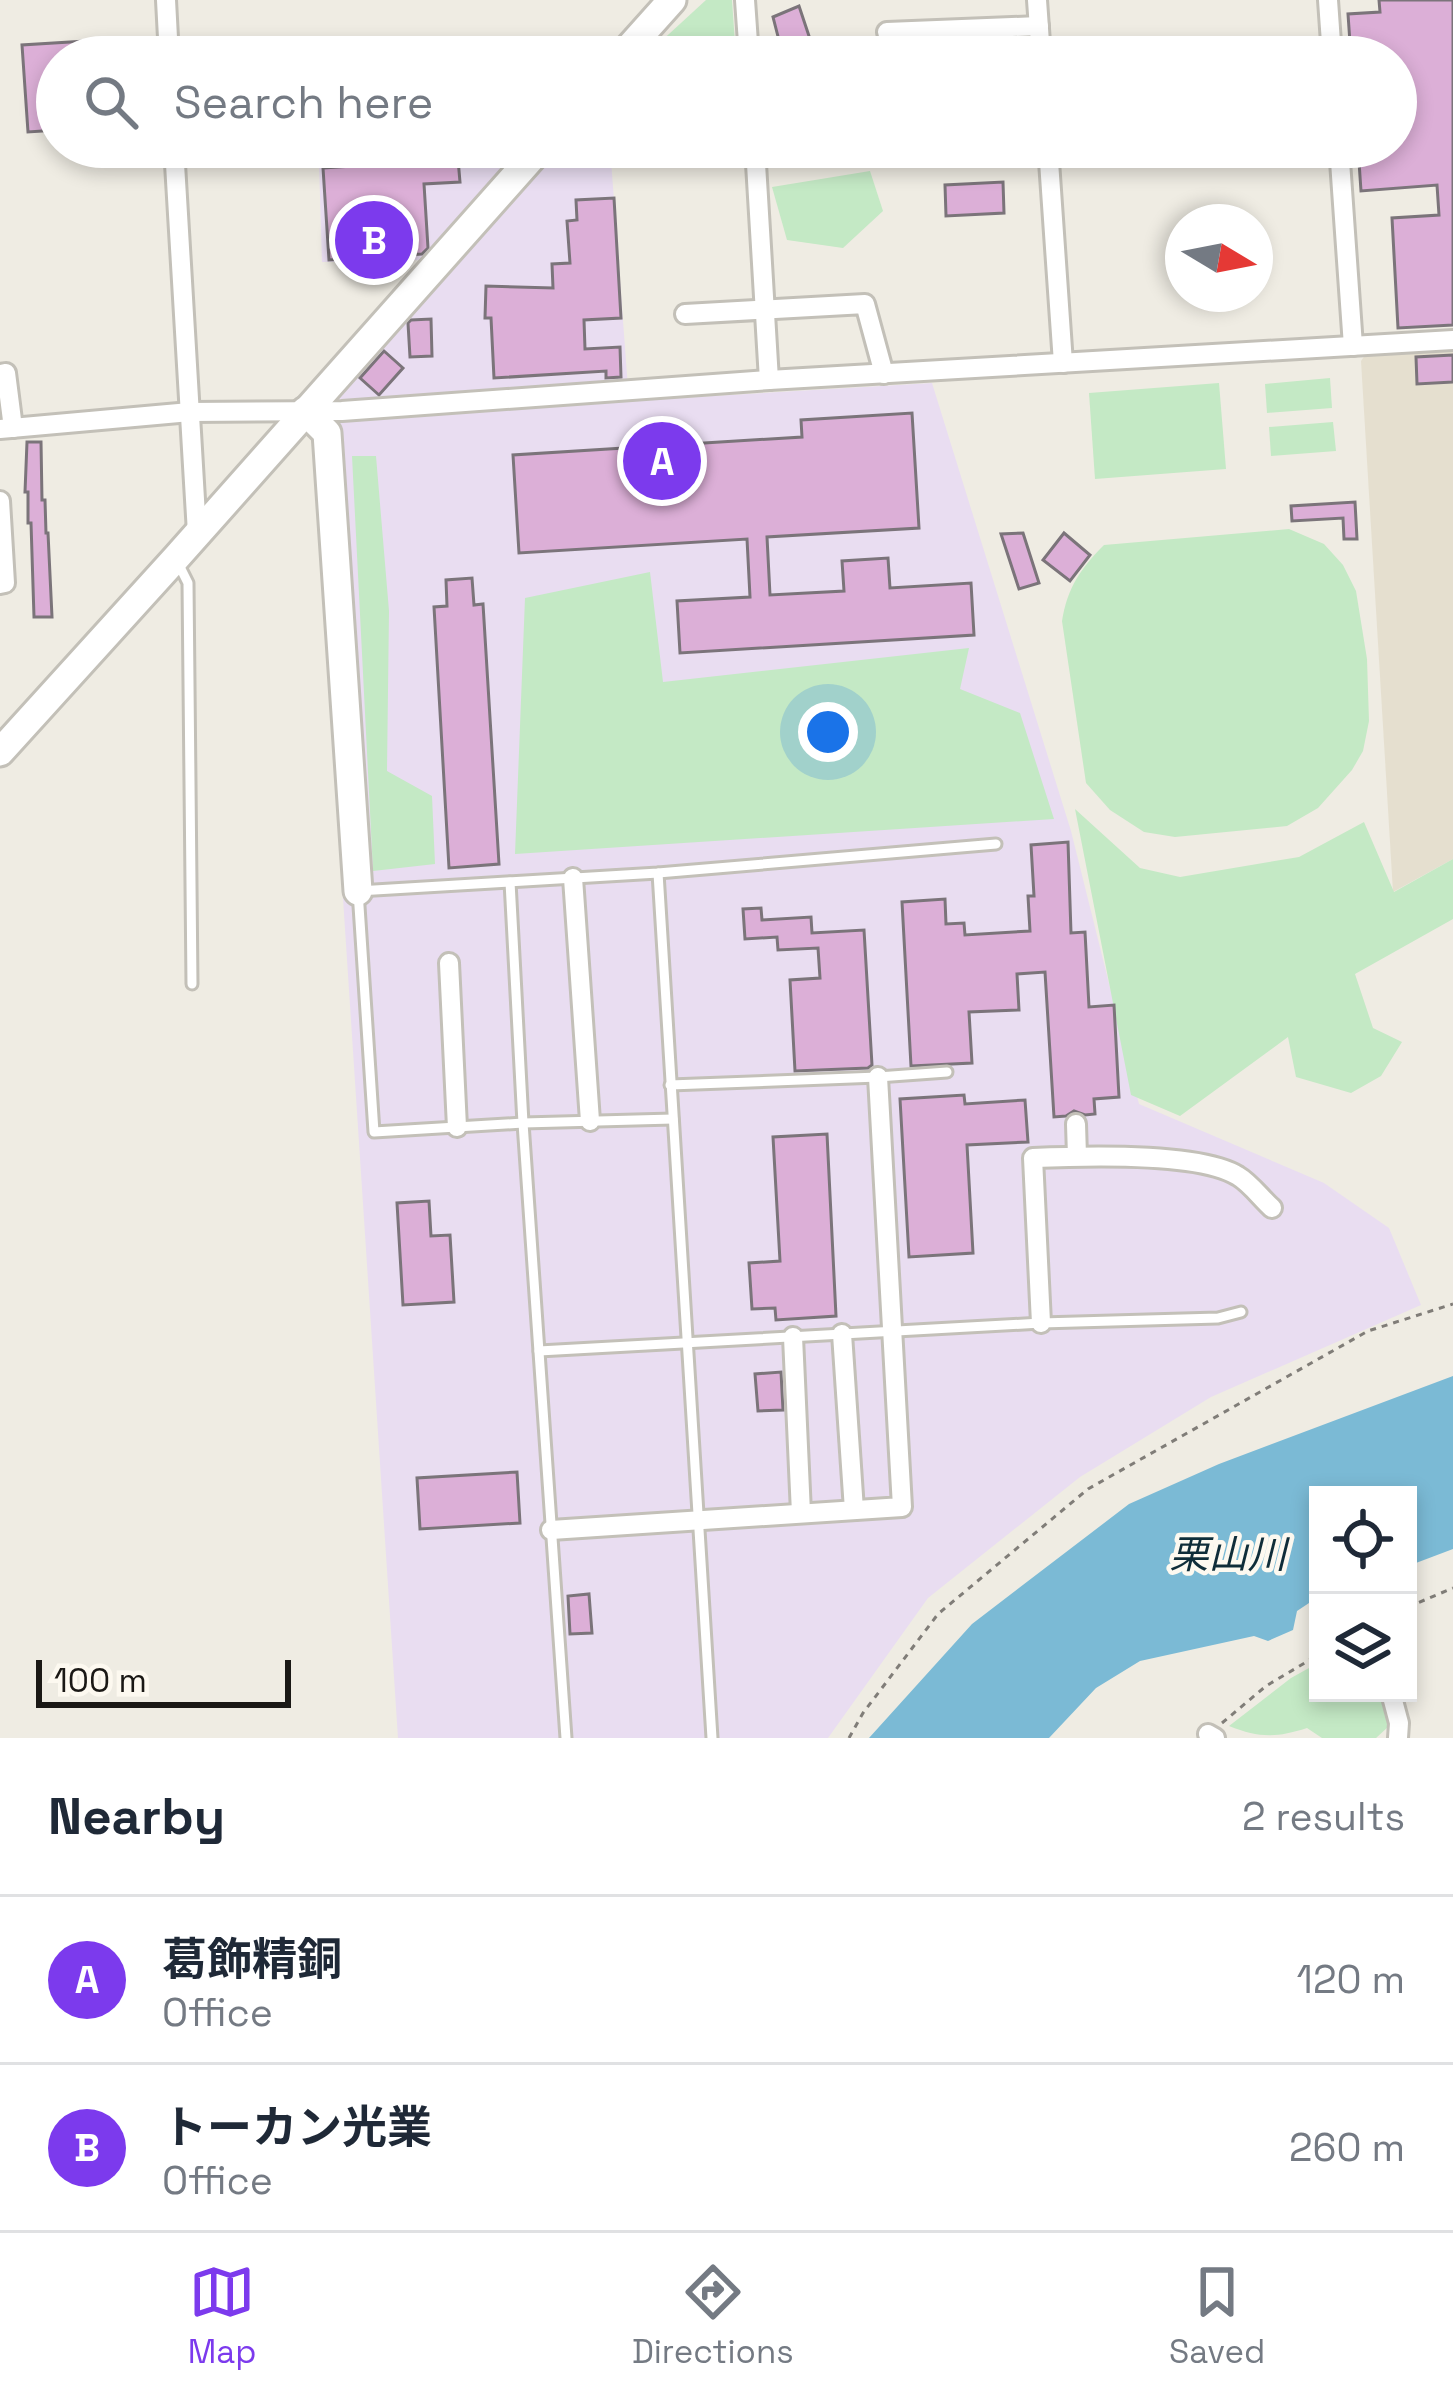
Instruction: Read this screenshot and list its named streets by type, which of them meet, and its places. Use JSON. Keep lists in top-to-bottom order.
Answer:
{
  "water": ["栗山川"],
  "scale_bar": "100 m",
  "north": "right",
  "page": {
    "search": "Search here",
    "pins": ["B", "A"],
    "scale": "100 m",
    "heading": ["Nearby", "2 results"],
    "list": [
      {
        "mark": "A",
        "name": "葛飾精銅",
        "note": "Office",
        "value": "120 m"
      },
      {
        "mark": "B",
        "name": "トーカン光業",
        "note": "Office",
        "value": "260 m"
      }
    ],
    "nav": ["Map", "Directions", "Saved"]
  }
}
